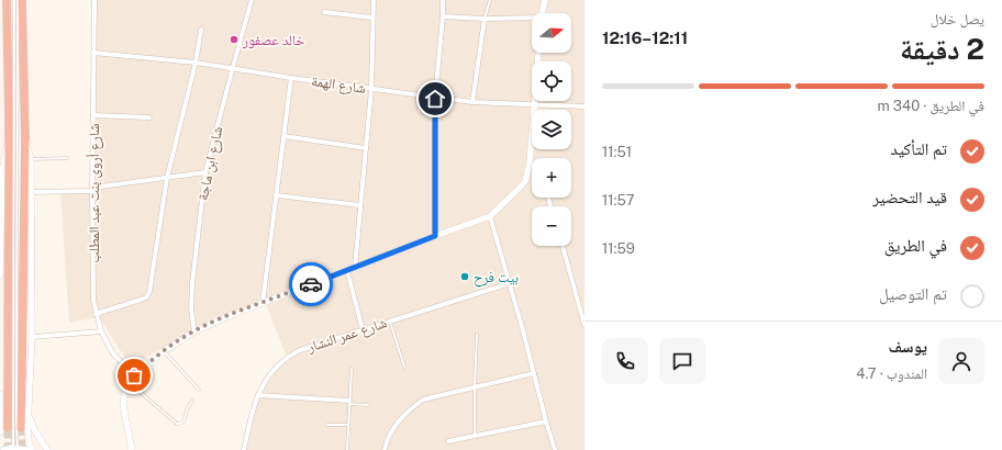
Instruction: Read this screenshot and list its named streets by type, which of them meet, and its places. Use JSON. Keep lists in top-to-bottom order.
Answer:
{
  "streets": {
    "street": [
      "شارع الهمة",
      "شارع ابن ماجة",
      "شارع أروى بنت عبد المطلب",
      "شارع عمر النشار"
    ]
  },
  "crossings": [
    ["شارع الهمة", "شارع ابن ماجة"],
    ["شارع الهمة", "شارع أروى بنت عبد المطلب"]
  ],
  "places": ["خالد عصفور", "بيت فرح"],
  "north": "right",
  "page": {
    "heading": ["2 دقيقة", "يصل خلال", "12:11–12:16"],
    "panel": ["يوسف", "المندوب · 4.7"],
    "map_buttons": ["+", "−"],
    "bar": "في الطريق · 340 m",
    "list": [
      ["تم التأكيد", "11:51"],
      ["قيد التحضير", "11:57"],
      ["في الطريق", "11:59"],
      "تم التوصيل"
    ]
  }
}
